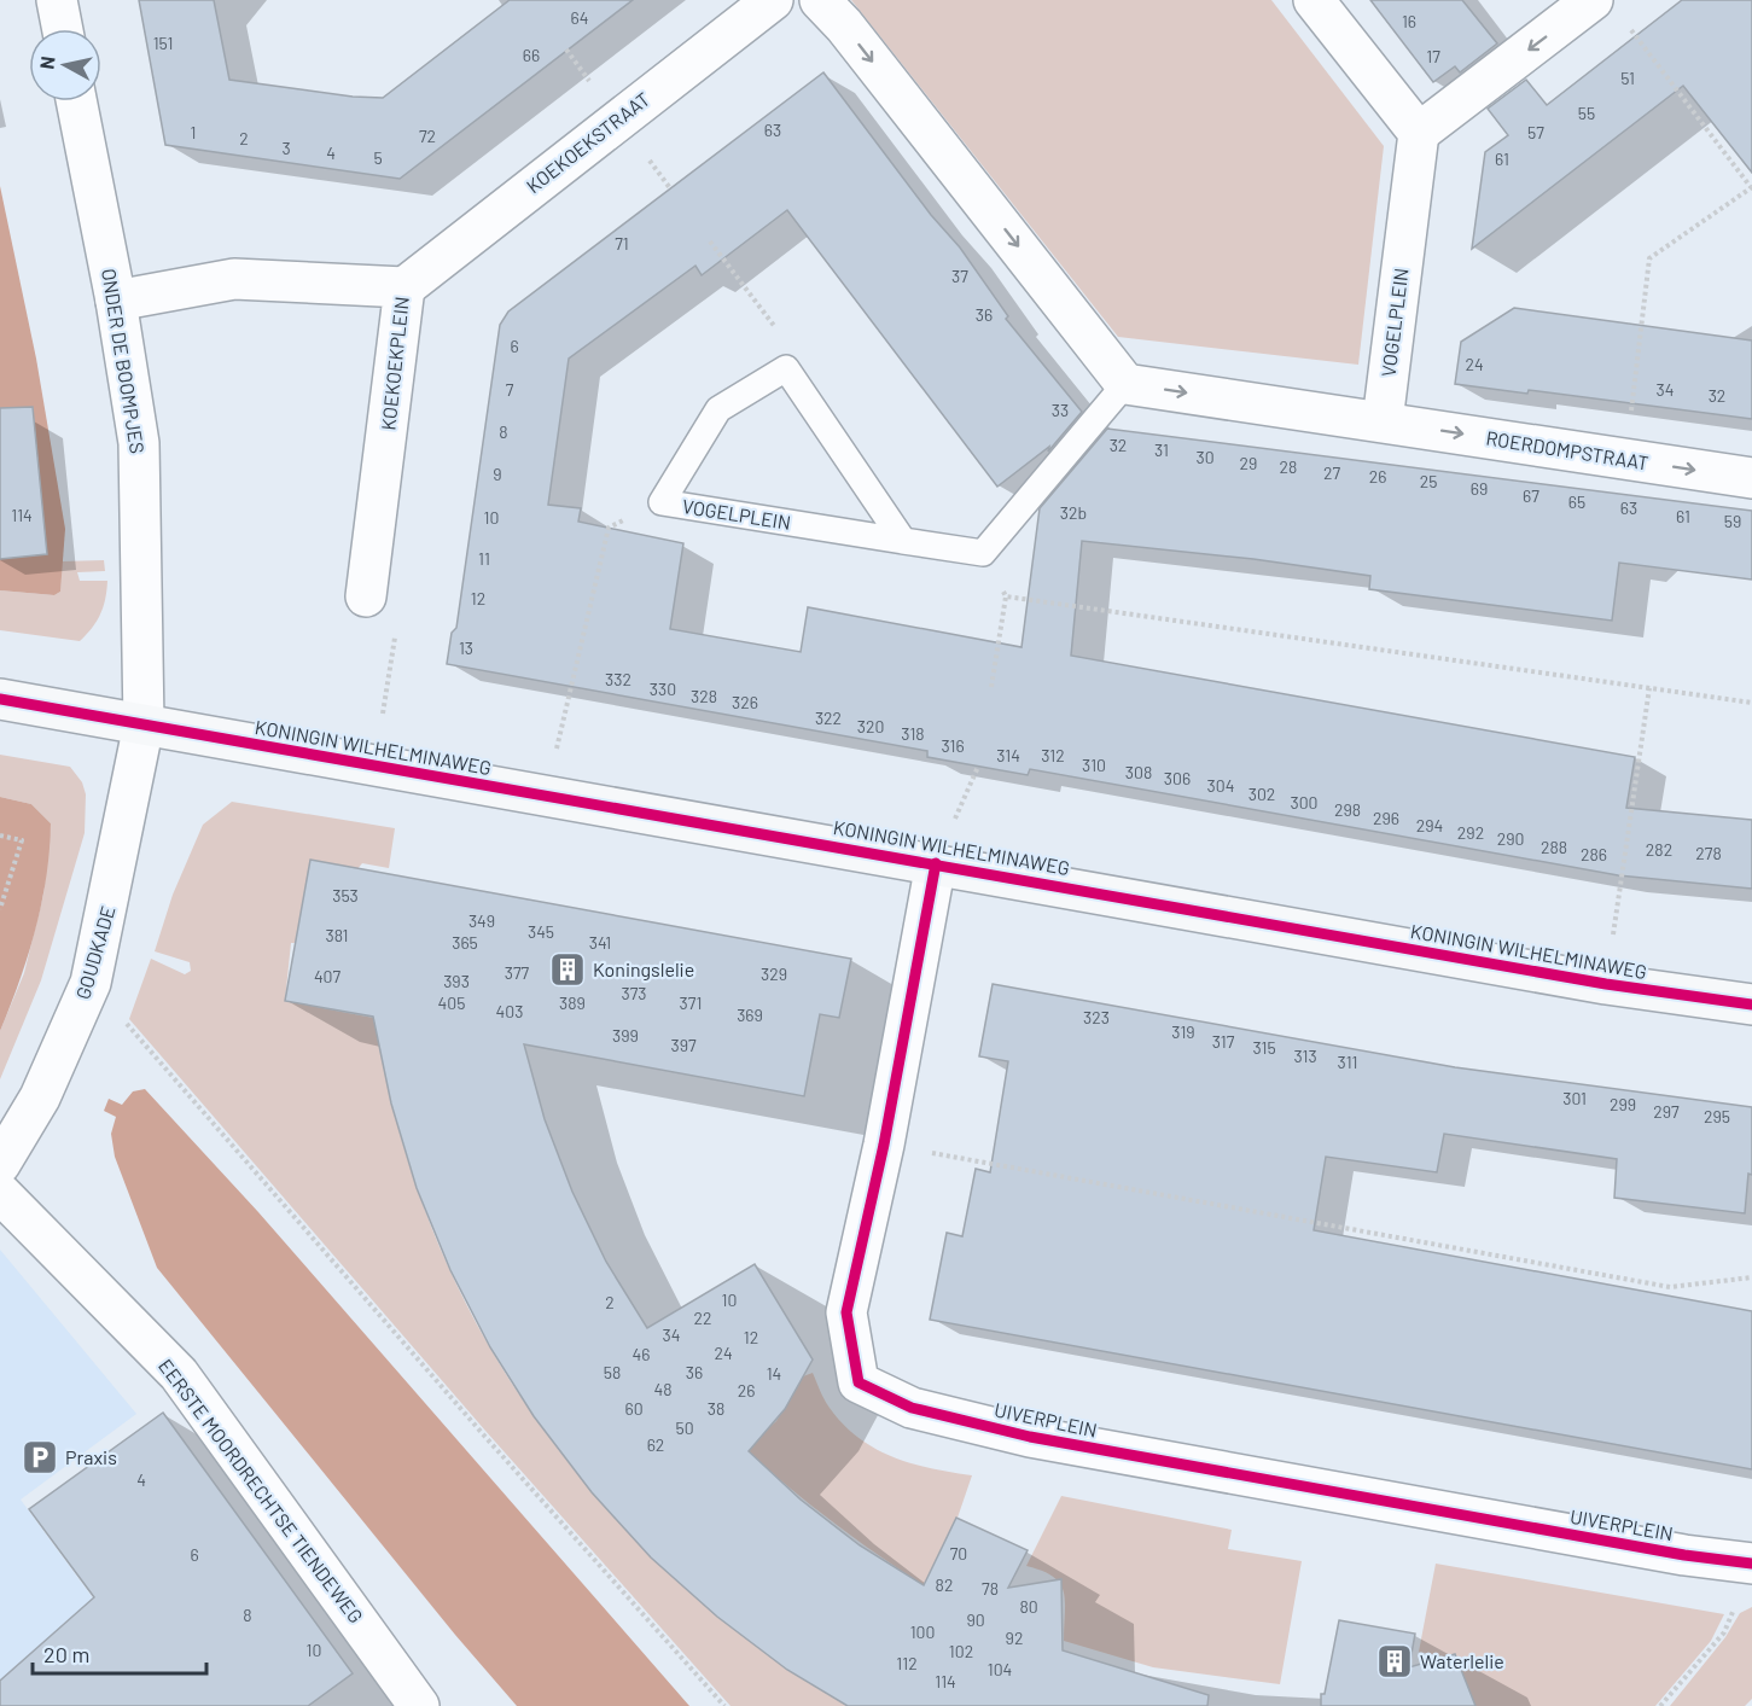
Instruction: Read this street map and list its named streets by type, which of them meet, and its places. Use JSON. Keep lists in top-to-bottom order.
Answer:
{
  "streets": {
    "main road": ["KONINGIN WILHELMINAWEG"],
    "street": [
      "KOEKOEKSTRAAT",
      "VOGELPLEIN",
      "ONDER DE BOOMPJES",
      "KOEKOEKPLEIN",
      "ROERDOMPSTRAAT",
      "GOUDKADE",
      "UIVERPLEIN",
      "EERSTE MOORDRECHTSE TIENDEWEG"
    ]
  },
  "crossings": [
    ["KOEKOEKSTRAAT", "KOEKOEKPLEIN"],
    ["VOGELPLEIN", "ROERDOMPSTRAAT"],
    ["ONDER DE BOOMPJES", "KOEKOEKPLEIN"],
    ["ONDER DE BOOMPJES", "KONINGIN WILHELMINAWEG"],
    ["ONDER DE BOOMPJES", "GOUDKADE"],
    ["KONINGIN WILHELMINAWEG", "GOUDKADE"],
    ["KONINGIN WILHELMINAWEG", "UIVERPLEIN"]
  ],
  "one_way": ["ROERDOMPSTRAAT"],
  "places": {
    "building": ["Koningslelie", "Waterlelie"],
    "parking": ["Praxis"]
  },
  "house_numbers": [
    "64",
    "16",
    "151",
    "66",
    "17",
    "51",
    "55",
    "63",
    "1",
    "57",
    "72",
    "2",
    "3",
    "4",
    "5",
    "61",
    "71",
    "37",
    "36",
    "6",
    "24",
    "7",
    "34",
    "32",
    "33",
    "8",
    "32",
    "31",
    "30",
    "29",
    "28",
    "27",
    "9",
    "26",
    "25",
    "69",
    "67",
    "65",
    "63",
    "32b",
    "114",
    "61",
    "10",
    "59",
    "11",
    "12",
    "13",
    "332",
    "330",
    "328",
    "326",
    "322",
    "320",
    "318",
    "316",
    "314",
    "312",
    "310",
    "308",
    "306",
    "304",
    "302",
    "300",
    "298",
    "296",
    "294",
    "292",
    "290",
    "288",
    "282",
    "278",
    "286",
    "353",
    "349",
    "345",
    "381",
    "365",
    "341",
    "377",
    "329",
    "407",
    "393",
    "373",
    "405",
    "389",
    "371",
    "403",
    "369",
    "323",
    "319",
    "399",
    "317",
    "397",
    "315",
    "313",
    "311",
    "301",
    "299",
    "297",
    "295",
    "10",
    "2",
    "22",
    "34",
    "12",
    "24",
    "46",
    "58",
    "36",
    "14",
    "48",
    "26",
    "60",
    "38",
    "50",
    "62",
    "4",
    "70",
    "6",
    "82",
    "78",
    "80",
    "8",
    "90",
    "100",
    "92",
    "10",
    "102",
    "112",
    "104",
    "114"
  ],
  "scale_bar": "20 m",
  "north": "left"
}
